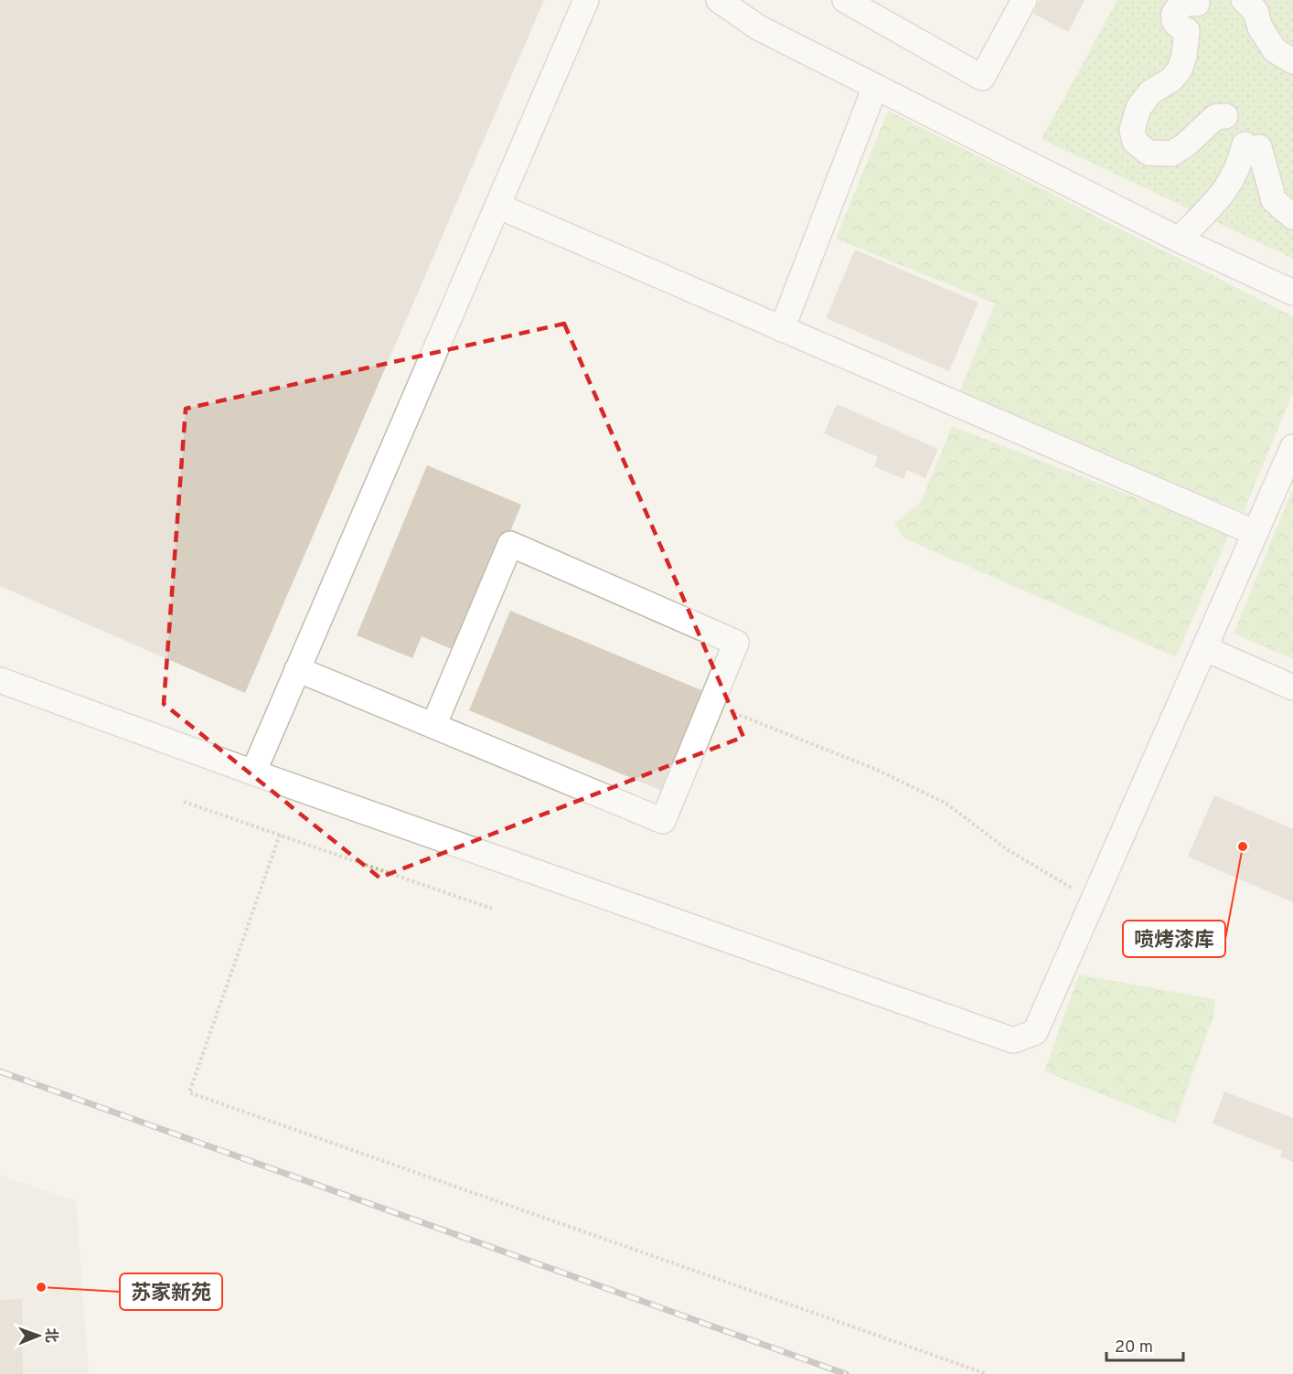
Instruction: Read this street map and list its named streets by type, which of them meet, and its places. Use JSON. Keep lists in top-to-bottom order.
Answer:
{
  "places": ["喷烤漆库", "苏家新苑"],
  "scale_bar": "20 m",
  "north": "right"
}
